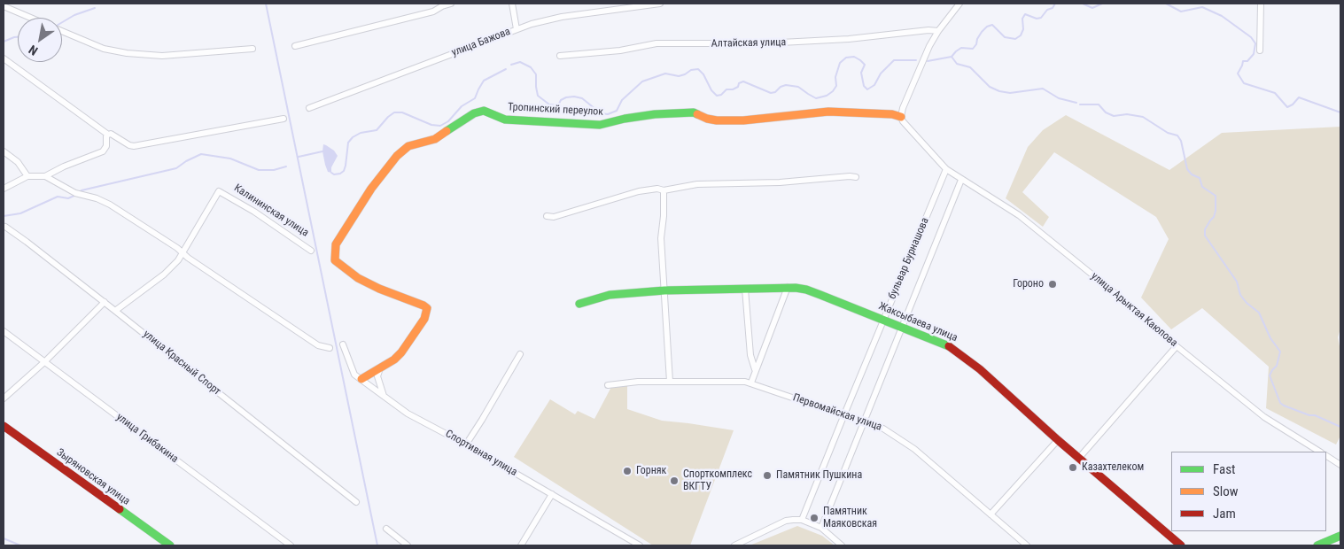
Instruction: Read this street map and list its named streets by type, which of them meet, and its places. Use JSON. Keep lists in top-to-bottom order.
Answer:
{
  "streets": {
    "street": [
      "улица Бажова",
      "Алтайская улица",
      "Тропинский переулок",
      "Калининская улица",
      "бульвар Бурнашова",
      "улица Арыктая Каюпова",
      "Жаксыбаева улица",
      "улица Красный Спорт",
      "Первомайская улица",
      "улица Грибакина",
      "Спортивная улица",
      "Зыряновская улица"
    ]
  },
  "crossings": [
    ["Тропинский переулок", "улица Арыктая Каюпова"],
    ["бульвар Бурнашова", "улица Арыктая Каюпова"],
    ["бульвар Бурнашова", "Жаксыбаева улица"],
    ["бульвар Бурнашова", "Первомайская улица"]
  ],
  "places": [
    "Гороно",
    "Казахтелеком",
    "Горняк",
    "Памятник Пушкина",
    "Спорткомплекс ВКГТУ",
    "Памятник Маяковская"
  ],
  "legend": ["Fast", "Slow", "Jam"],
  "north": "bottom left"
}
